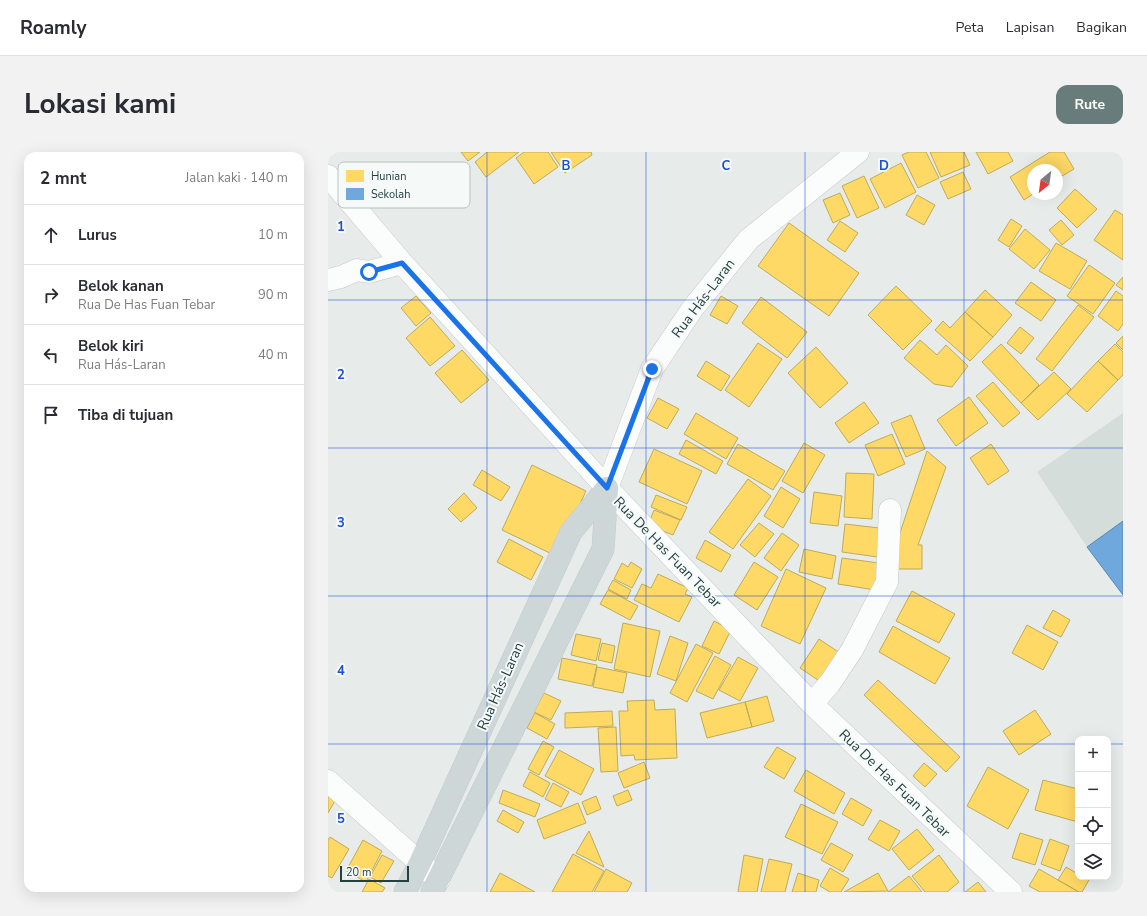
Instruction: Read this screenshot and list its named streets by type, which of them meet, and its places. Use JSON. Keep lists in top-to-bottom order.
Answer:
{
  "streets": {
    "main road": ["Rua Hás-Laran"],
    "street": ["Rua De Has Fuan Tebar"]
  },
  "crossings": [
    ["Rua Hás-Laran", "Rua De Has Fuan Tebar"]
  ],
  "legend": ["Hunian", "Sekolah"],
  "scale_bar": "20 m",
  "north": "bottom left",
  "page": {
    "header": "Roamly",
    "nav": ["Peta", "Lapisan", "Bagikan"],
    "title": "Lokasi kami",
    "buttons": "Rute",
    "heading": ["2 mnt", "Jalan kaki · 140 m"],
    "list": [
      ["Lurus", "10 m"],
      ["Belok kanan", "Rua De Has Fuan Tebar", "90 m"],
      ["Belok kiri", "Rua Hás-Laran", "40 m"],
      "Tiba di tujuan"
    ],
    "map_buttons": ["+", "−"],
    "scale": "20 m"
  },
  "grid": {
    "columns": ["B", "C", "D"],
    "rows": [
      "1",
      "2",
      "3",
      "4",
      "5"
    ]
  }
}
